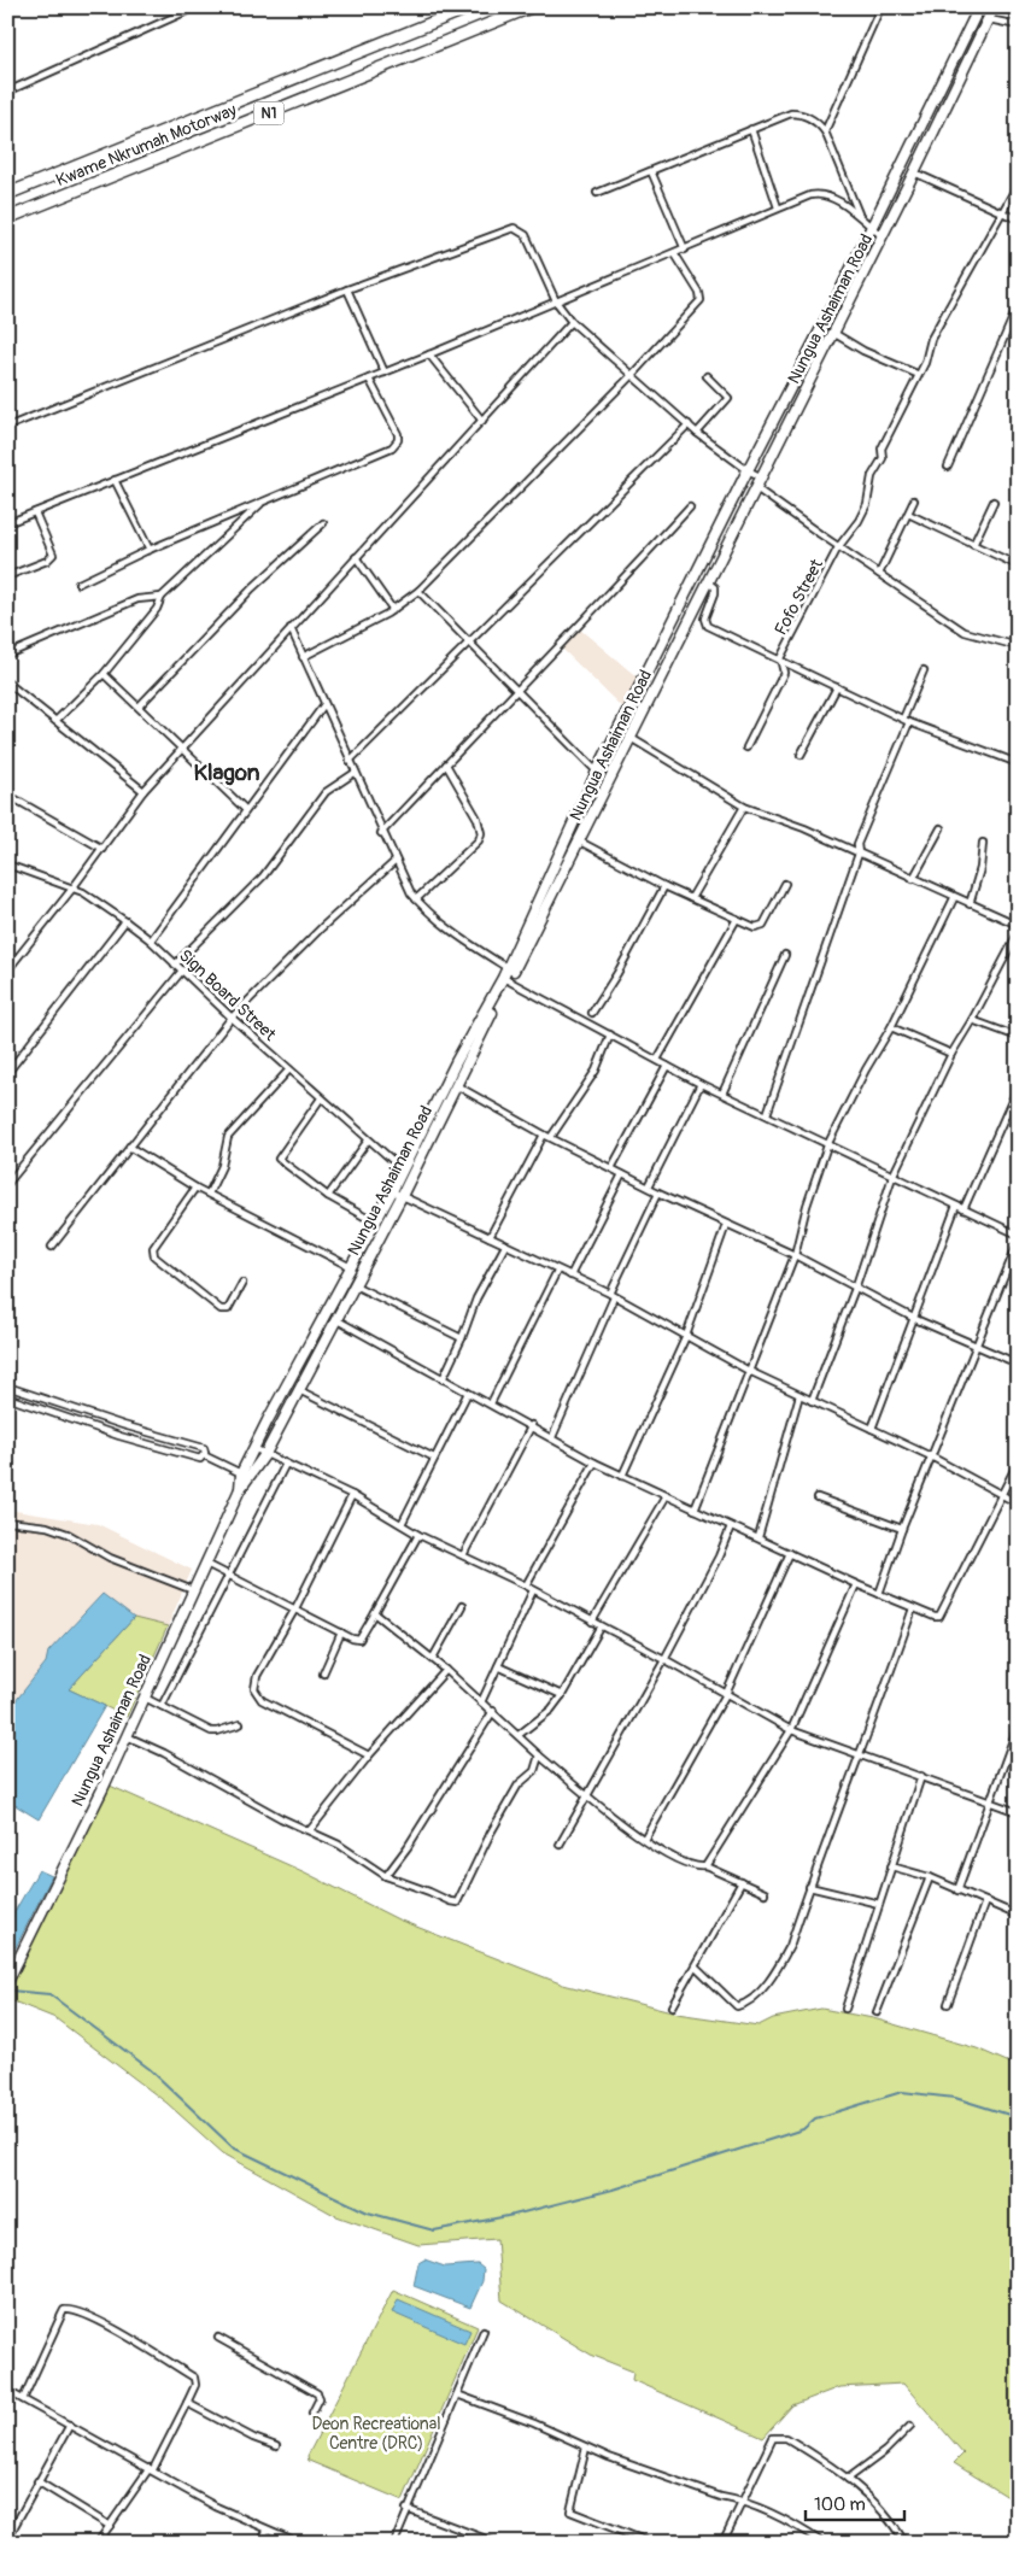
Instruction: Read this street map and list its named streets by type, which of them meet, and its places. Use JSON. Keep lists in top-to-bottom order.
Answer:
{
  "streets": {
    "highway": ["N1", "Kwame Nkrumah Motorway"],
    "main road": ["Nungua Ashaiman Road"],
    "street": ["Fofo Street", "Sign Board Street"]
  },
  "crossings": [
    ["Nungua Ashaiman Road", "Sign Board Street"]
  ],
  "districts": ["Klagon"],
  "parks": ["Deon Recreational Centre (DRC)"],
  "scale_bar": "100 m"
}
